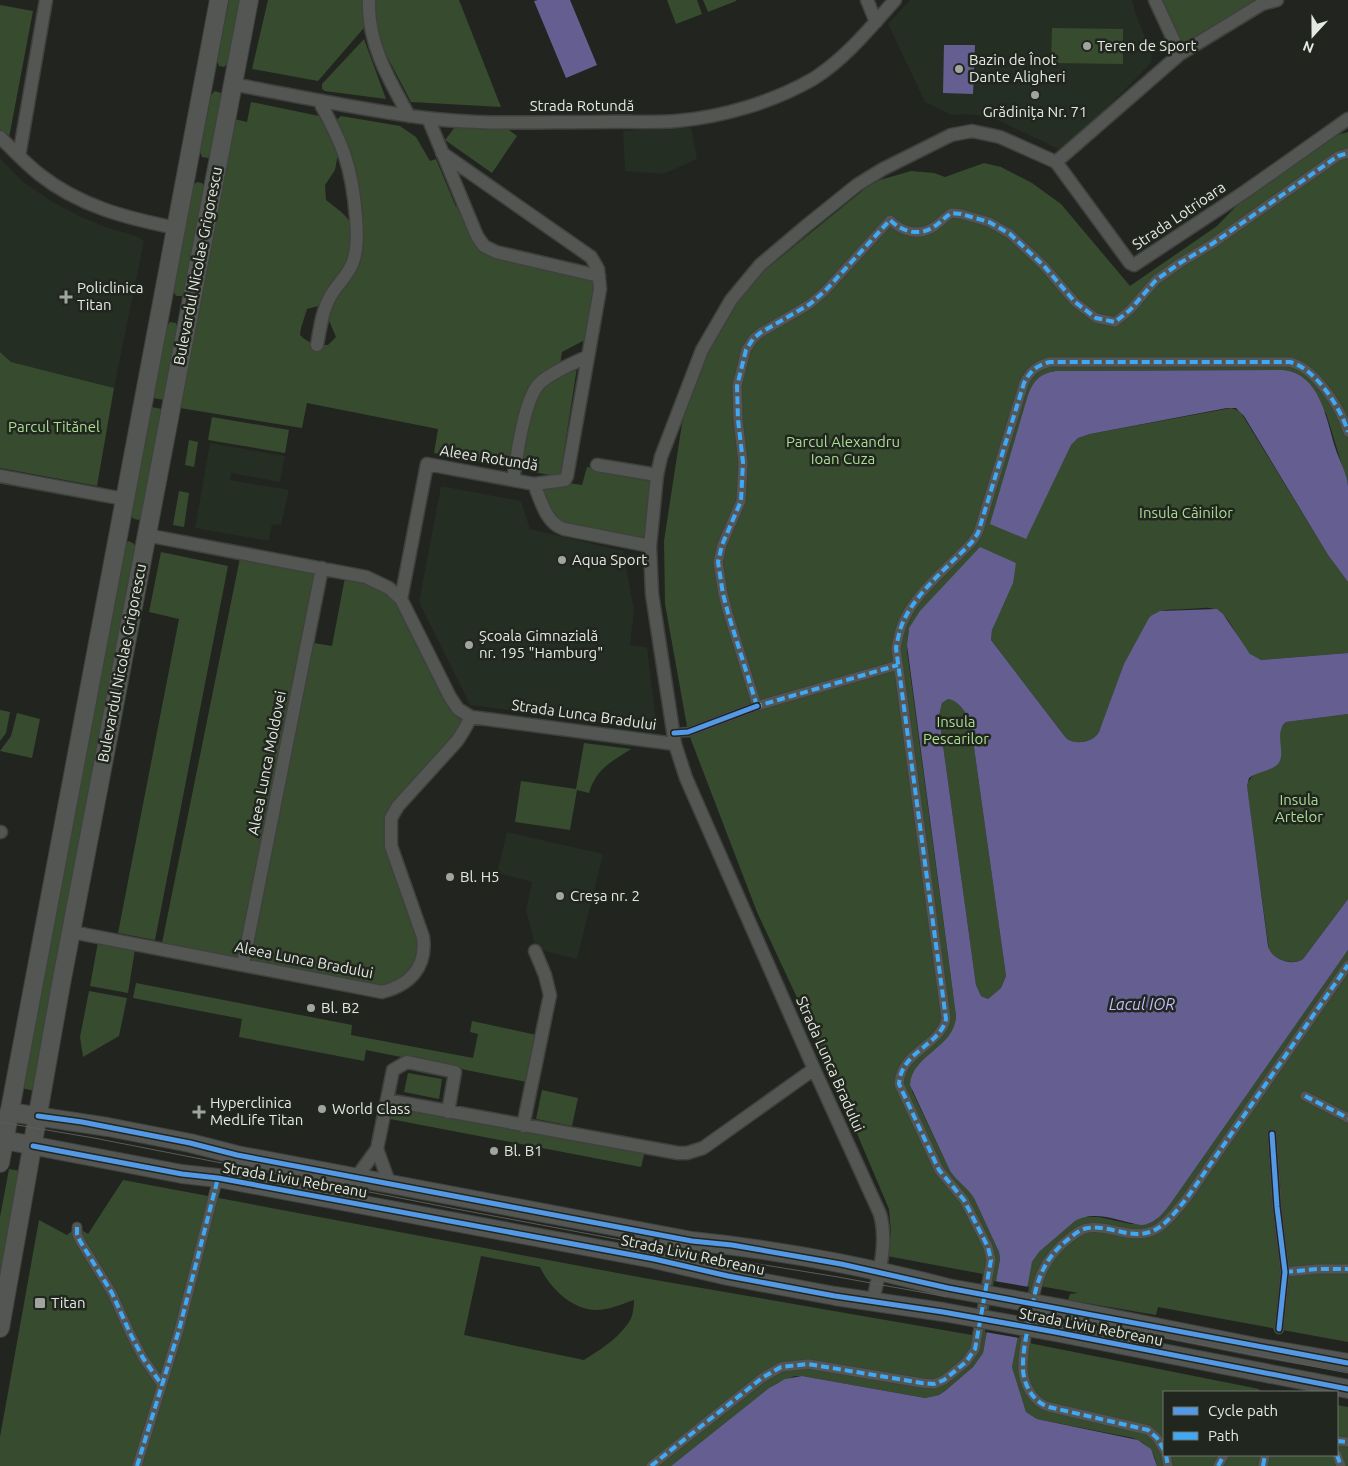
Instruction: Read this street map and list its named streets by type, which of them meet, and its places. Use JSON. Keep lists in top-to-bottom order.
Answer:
{
  "streets": {
    "main road": ["Bulevardul Nicolae Grigorescu", "Strada Liviu Rebreanu"],
    "street": [
      "Strada Rotundă",
      "Strada Lotrioara",
      "Aleea Rotundă",
      "Strada Lunca Bradului",
      "Aleea Lunca Moldovei",
      "Aleea Lunca Bradului"
    ]
  },
  "crossings": [
    ["Strada Rotundă", "Bulevardul Nicolae Grigorescu"],
    ["Strada Lotrioara", "Strada Lunca Bradului"],
    ["Bulevardul Nicolae Grigorescu", "Aleea Lunca Bradului"],
    ["Bulevardul Nicolae Grigorescu", "Strada Liviu Rebreanu"],
    ["Strada Lunca Bradului", "Aleea Lunca Bradului"],
    ["Strada Lunca Bradului", "Strada Liviu Rebreanu"],
    ["Aleea Lunca Moldovei", "Aleea Lunca Bradului"]
  ],
  "water": ["Lacul IOR"],
  "parks": [
    "Parcul Titănel",
    "Parcul Alexandru Ioan Cuza",
    "Insula Câinilor",
    "Insula Pescarilor",
    "Insula Artelor"
  ],
  "places": {
    "other": [
      "Teren de Sport",
      "Bazin de Înot Dante Aligheri",
      "Grădinița Nr. 71",
      "Aqua Sport",
      "Școala Gimnazială nr. 195 \"Hamburg\"",
      "Bl. H5",
      "Creșa nr. 2",
      "Bl. B2",
      "World Class",
      "Bl. B1"
    ],
    "health": ["Policlinica Titan", "Hyperclinica MedLife Titan"],
    "transit": ["Titan"]
  },
  "legend": ["Cycle path", "Path"],
  "north": "bottom"
}
